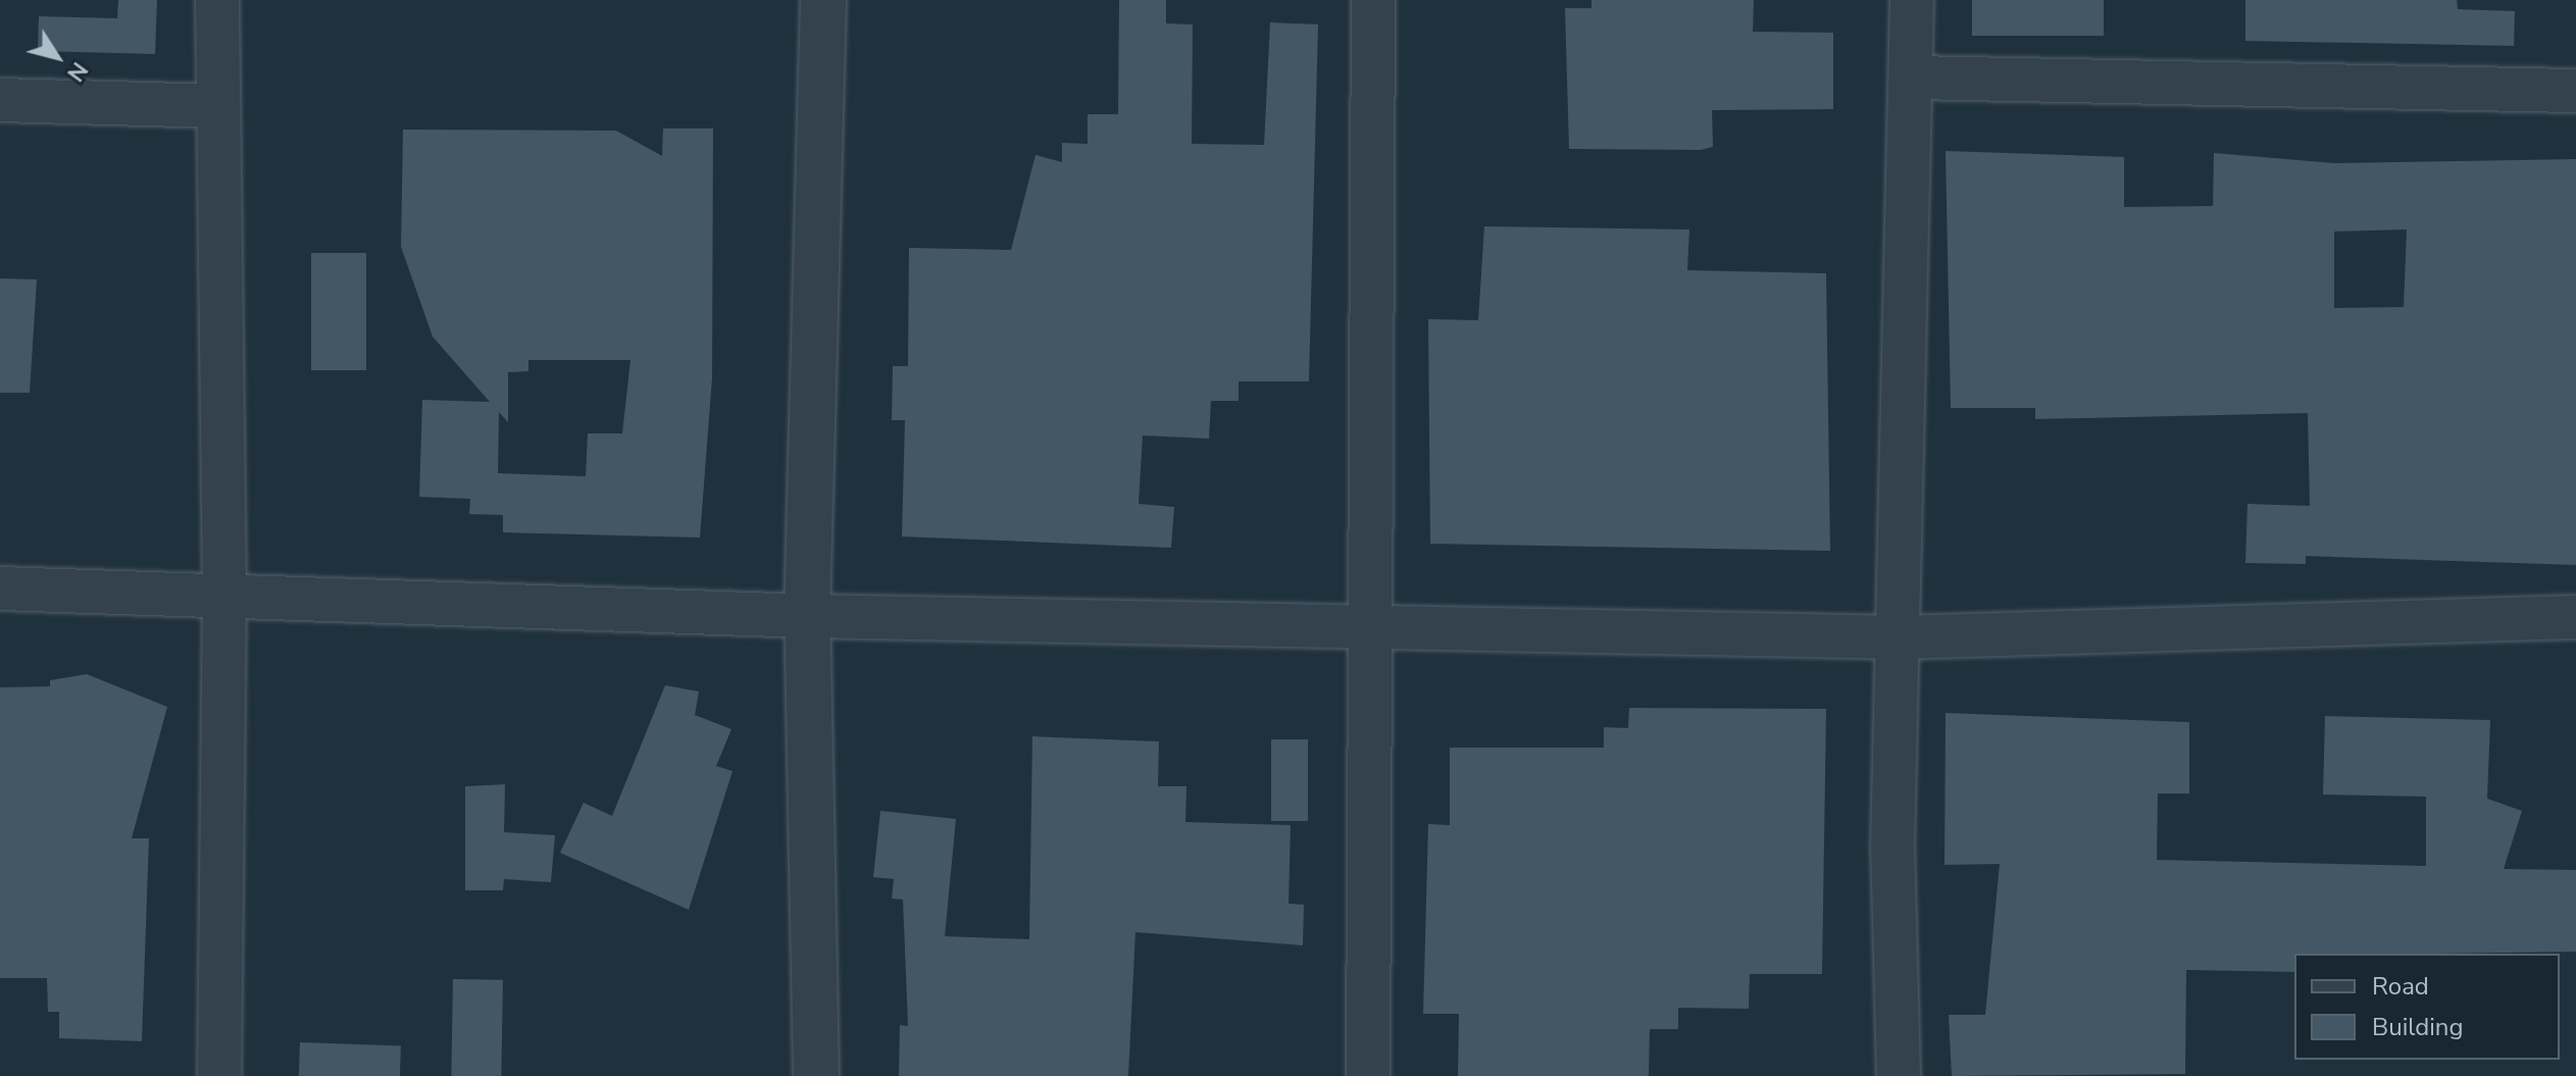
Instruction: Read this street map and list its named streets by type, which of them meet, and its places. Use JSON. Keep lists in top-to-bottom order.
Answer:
{
  "legend": ["Road", "Building"],
  "north": "bottom right"
}
